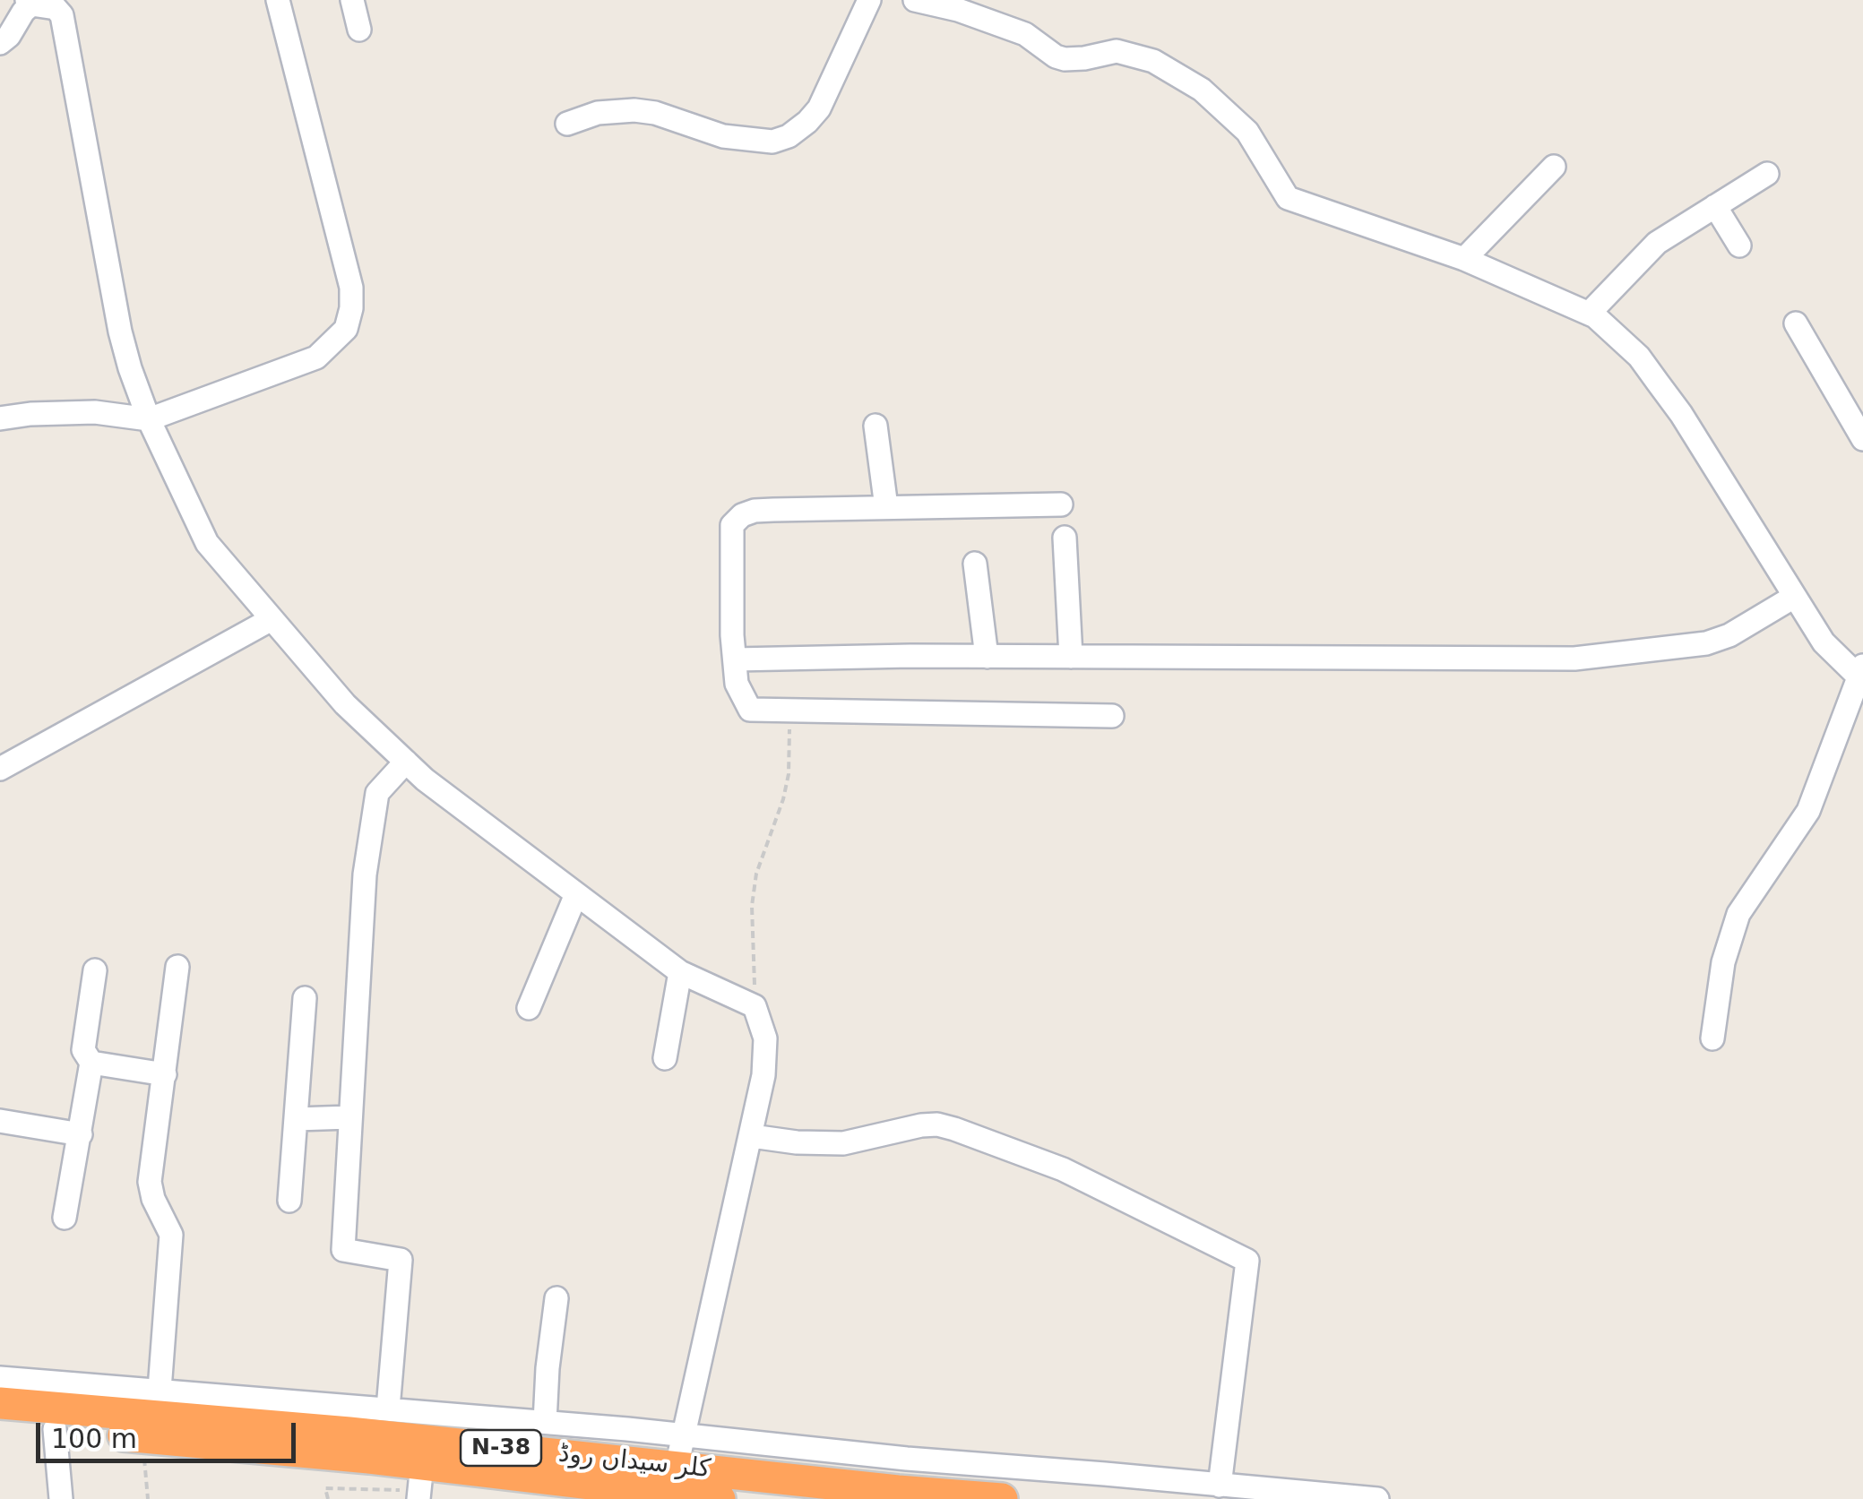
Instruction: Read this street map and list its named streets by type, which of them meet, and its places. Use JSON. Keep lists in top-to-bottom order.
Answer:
{
  "streets": {
    "highway": ["N-38", "کلر سیداں روڈ"]
  },
  "crossings": [
    ["N-38", "کلر سیداں روڈ"]
  ],
  "scale_bar": "100 m"
}
